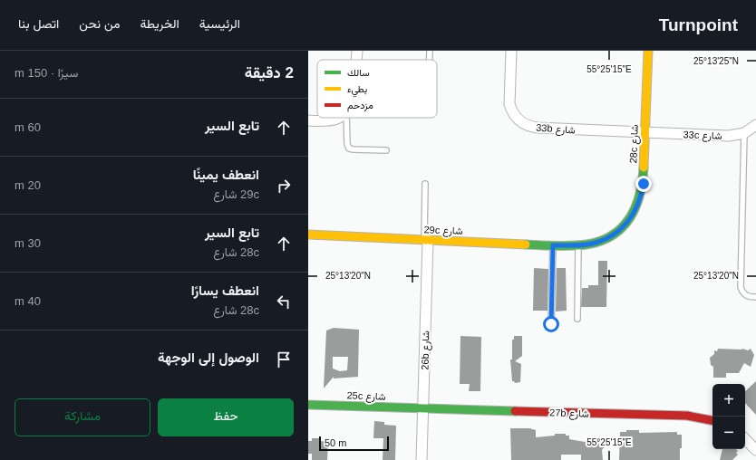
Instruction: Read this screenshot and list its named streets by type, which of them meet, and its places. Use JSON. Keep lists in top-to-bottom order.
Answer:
{
  "streets": {
    "street": [
      "33b شارع",
      "33c شارع",
      "28c شارع",
      "29c شارع",
      "26b شارع",
      "25c شارع",
      "27b شارع"
    ]
  },
  "crossings": [
    ["33b شارع", "33c شارع"],
    ["33b شارع", "28c شارع"],
    ["33c شارع", "28c شارع"],
    ["28c شارع", "29c شارع"],
    ["29c شارع", "26b شارع"],
    ["26b شارع", "25c شارع"],
    ["26b شارع", "27b شارع"],
    ["25c شارع", "27b شارع"]
  ],
  "legend": ["سالك", "بطيء", "مزدحم"],
  "scale_bar": "50 m",
  "page": {
    "header": "Turnpoint",
    "nav": [
      "الرئيسية",
      "الخريطة",
      "من نحن",
      "اتصل بنا"
    ],
    "heading": ["2 دقيقة", "سيرًا · 150 m"],
    "list": [
      ["تابع السير", "60 m"],
      ["انعطف يمينًا", "29c شارع", "20 m"],
      ["تابع السير", "28c شارع", "30 m"],
      ["انعطف يسارًا", "28c شارع", "40 m"],
      "الوصول إلى الوجهة"
    ],
    "map_buttons": ["+", "−"],
    "buttons": ["حفظ", "مشاركة"],
    "scale": "50 m"
  },
  "coordinates": ["25°13'25\"N", "55°25'15\"E", "25°13'20\"N"]
}
